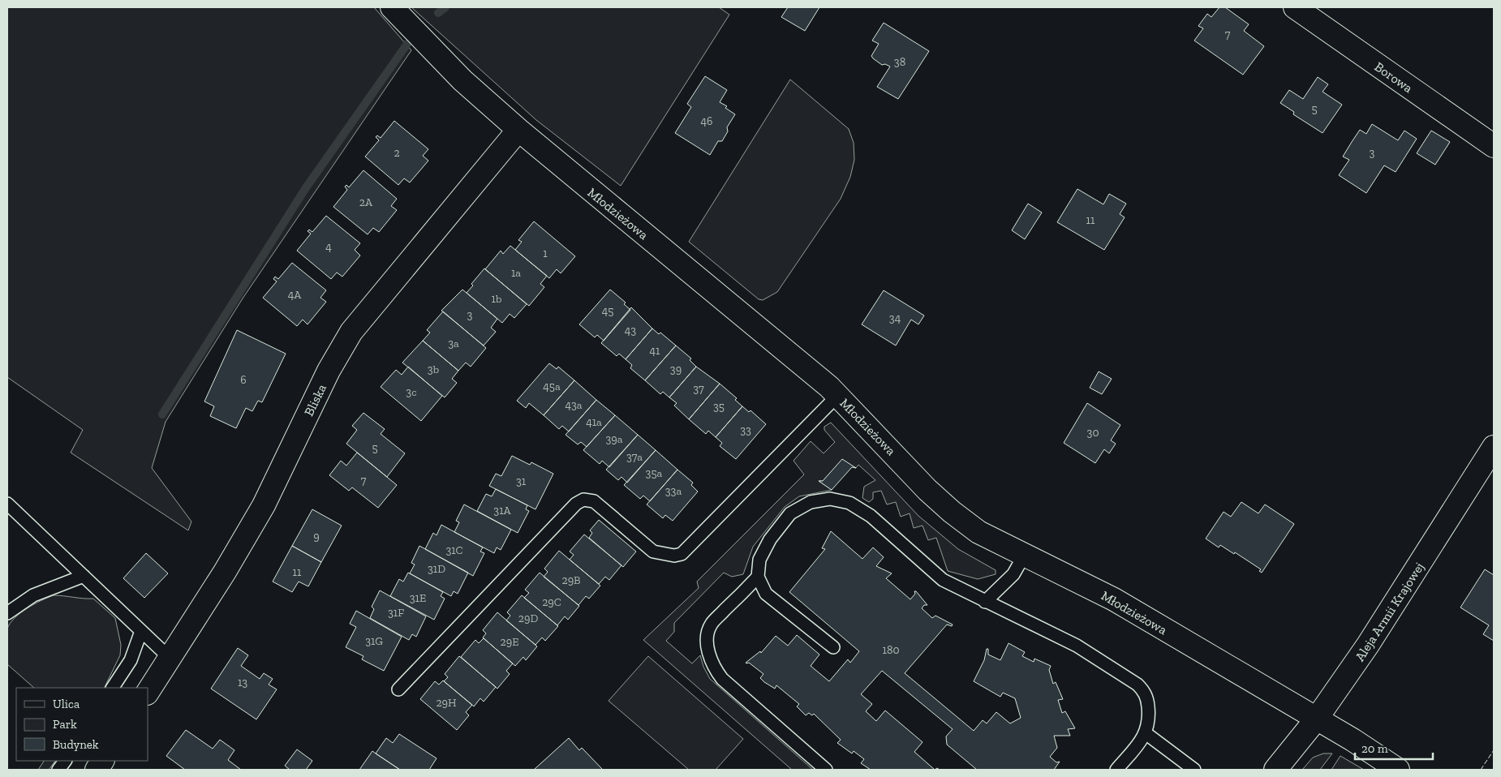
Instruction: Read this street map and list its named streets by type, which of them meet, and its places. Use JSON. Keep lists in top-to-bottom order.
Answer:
{
  "streets": {
    "street": [
      "Borowa",
      "Młodzieżowa",
      "Bliska",
      "Aleja Armii Krajowej"
    ]
  },
  "crossings": [
    ["Młodzieżowa", "Bliska"],
    ["Młodzieżowa", "Aleja Armii Krajowej"]
  ],
  "house_numbers": [
    "7",
    "38",
    "5",
    "46",
    "2",
    "3",
    "2A",
    "11",
    "4",
    "1",
    "1a",
    "4A",
    "1b",
    "45",
    "3",
    "34",
    "43",
    "3a",
    "41",
    "3b",
    "39",
    "6",
    "45a",
    "37",
    "3c",
    "43a",
    "35",
    "41a",
    "33",
    "30",
    "39a",
    "5",
    "37a",
    "35a",
    "7",
    "31",
    "33a",
    "31A",
    "9",
    "31C",
    "31D",
    "11",
    "29B",
    "31E",
    "29C",
    "31F",
    "29D",
    "31G",
    "29E",
    "180",
    "13",
    "29H"
  ],
  "legend": ["Ulica", "Park", "Budynek"],
  "scale_bar": "20 m"
}
